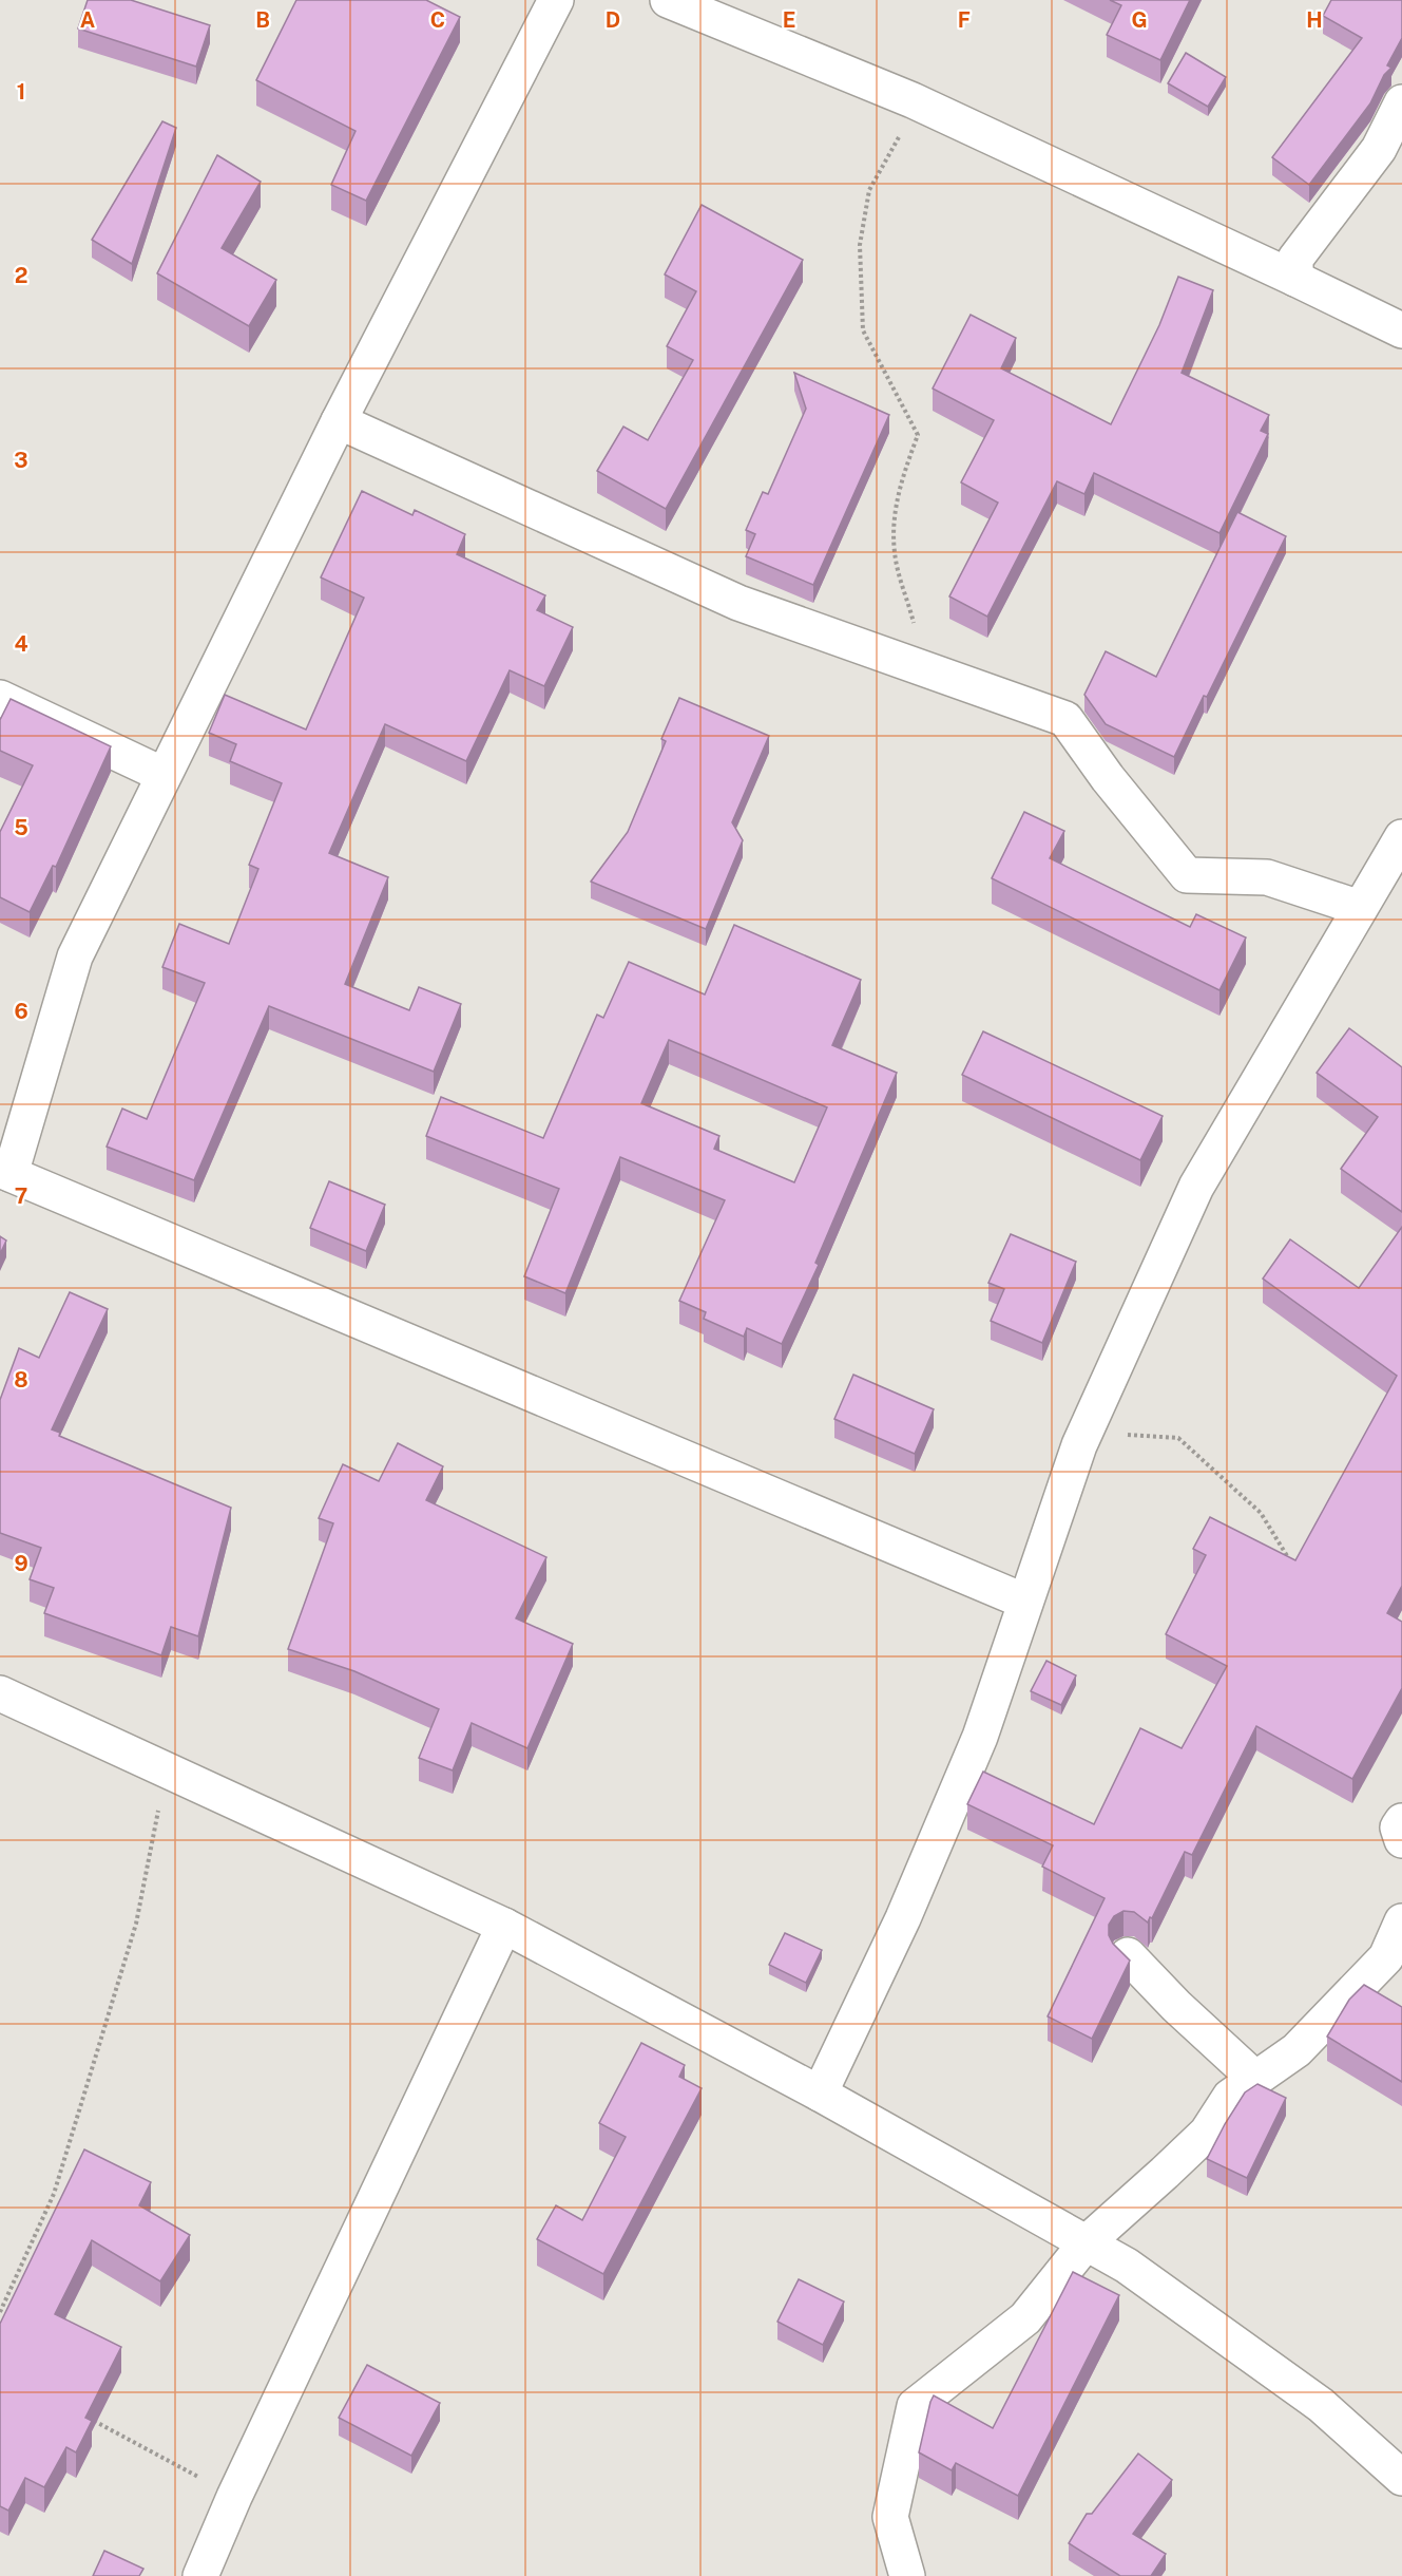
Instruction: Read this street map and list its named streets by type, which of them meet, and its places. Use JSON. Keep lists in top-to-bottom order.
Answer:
{
  "grid": {
    "columns": [
      "A",
      "B",
      "C",
      "D",
      "E",
      "F",
      "G",
      "H"
    ],
    "rows": [
      "1",
      "2",
      "3",
      "4",
      "5",
      "6",
      "7",
      "8",
      "9"
    ]
  }
}
